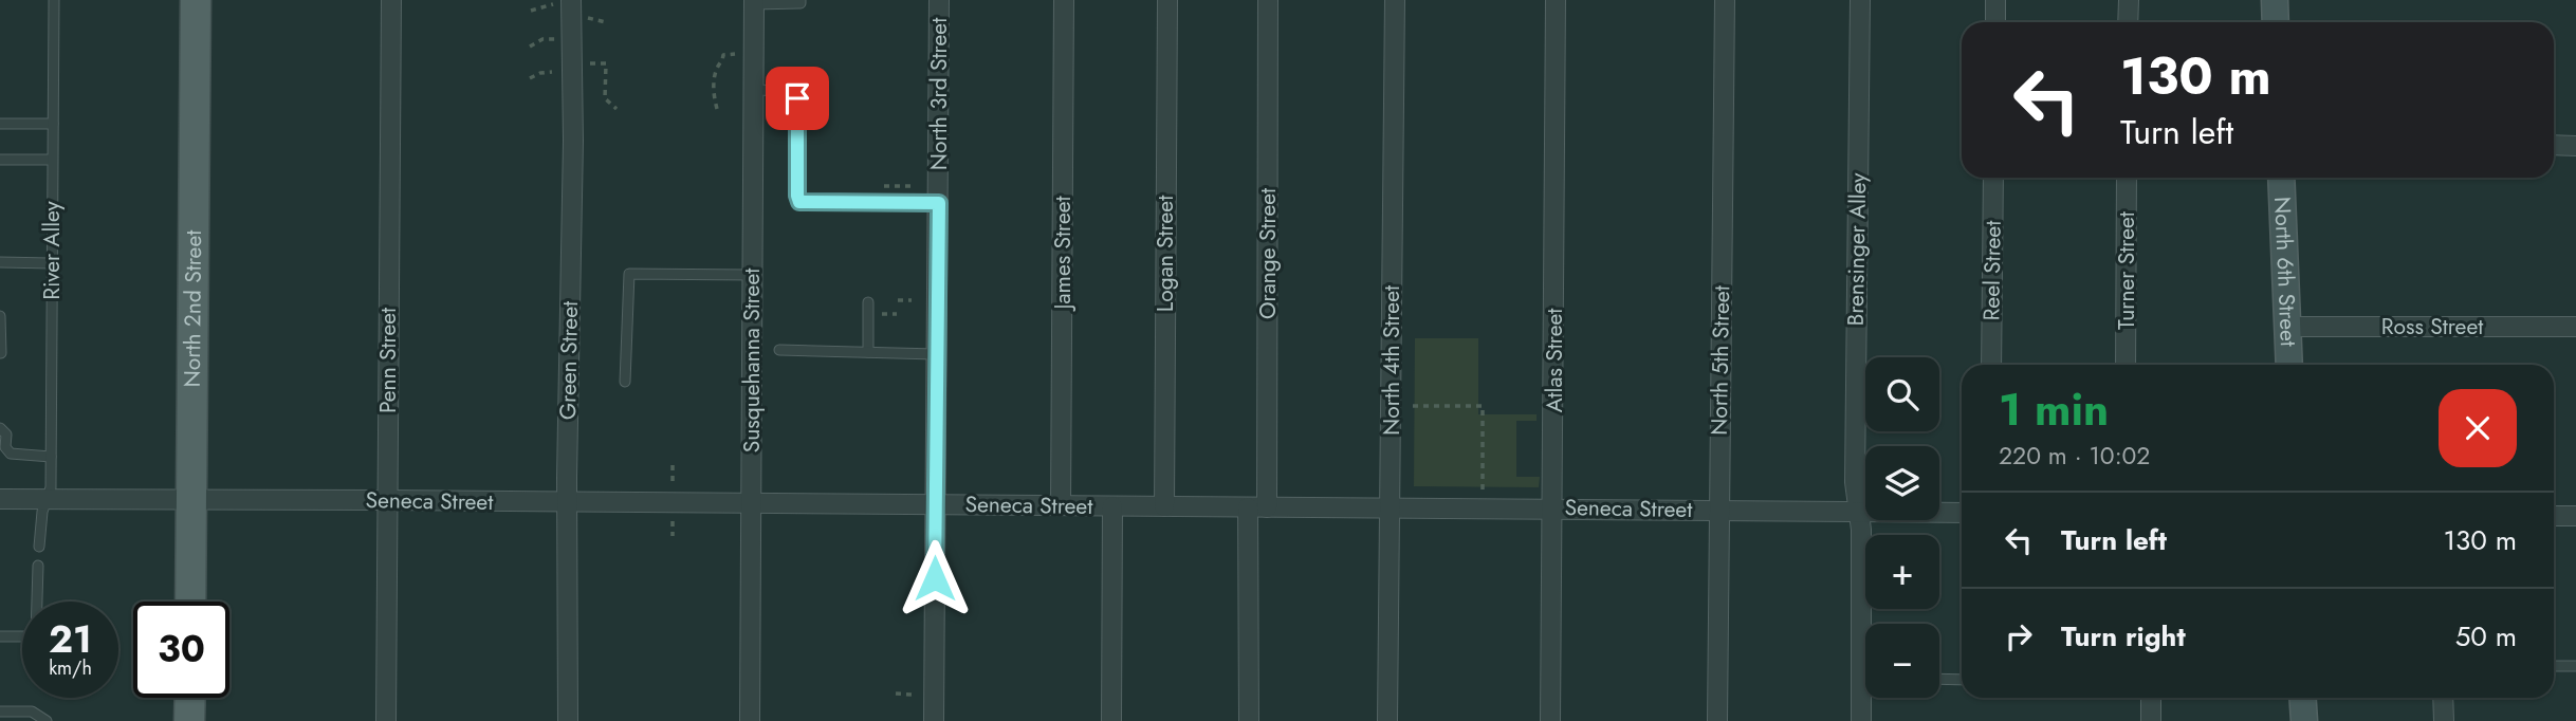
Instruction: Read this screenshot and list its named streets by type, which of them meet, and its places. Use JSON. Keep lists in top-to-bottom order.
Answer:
{
  "streets": {
    "main road": ["North 6th Street", "North 2nd Street"],
    "street": [
      "North 3rd Street",
      "Brensinger Alley",
      "James Street",
      "Logan Street",
      "Orange Street",
      "Reel Street",
      "Turner Street",
      "Ross Street",
      "Penn Street",
      "Green Street",
      "Susquehanna Street",
      "North 4th Street",
      "Atlas Street",
      "North 5th Street",
      "Seneca Street"
    ],
    "lane": ["River Alley"]
  },
  "crossings": [
    ["North 3rd Street", "Seneca Street"],
    ["Brensinger Alley", "Seneca Street"],
    ["River Alley", "Seneca Street"],
    ["James Street", "Seneca Street"],
    ["Logan Street", "Seneca Street"],
    ["Orange Street", "Seneca Street"],
    ["North 6th Street", "Ross Street"],
    ["North 2nd Street", "Seneca Street"],
    ["Penn Street", "Seneca Street"],
    ["Green Street", "Seneca Street"],
    ["Susquehanna Street", "Seneca Street"],
    ["North 4th Street", "Seneca Street"],
    ["Atlas Street", "Seneca Street"],
    ["North 5th Street", "Seneca Street"]
  ],
  "page": {
    "turn": ["130 m", "Turn left"],
    "map_buttons": ["+", "−"],
    "heading": ["1 min", "220 m · 10:02"],
    "list": [
      {
        "name": "Turn left",
        "value": "130 m"
      },
      {
        "name": "Turn right",
        "value": "50 m"
      }
    ],
    "speed": "21 km/h",
    "limit": "30"
  }
}
